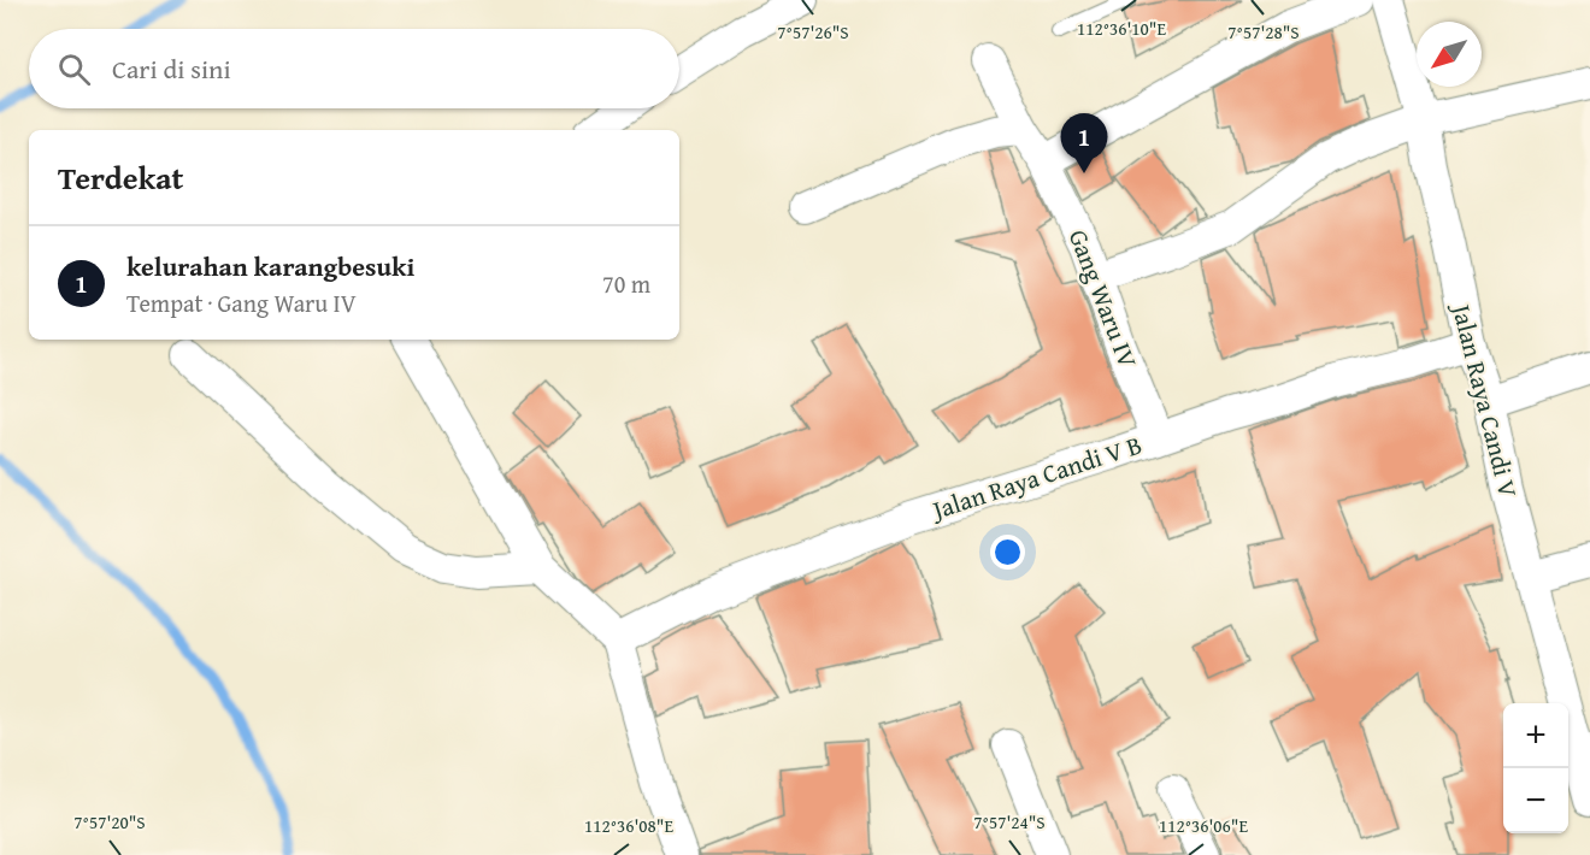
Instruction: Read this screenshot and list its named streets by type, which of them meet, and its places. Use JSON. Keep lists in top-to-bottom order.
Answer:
{
  "streets": {
    "street": ["Gang Waru IV", "Jalan Raya Candi V", "Jalan Raya Candi V B"]
  },
  "crossings": [
    ["Gang Waru IV", "Jalan Raya Candi V B"],
    ["Jalan Raya Candi V", "Jalan Raya Candi V B"]
  ],
  "north": "bottom left",
  "page": {
    "search": "Cari di sini",
    "pins": "1",
    "heading": "Terdekat",
    "list": [
      {
        "mark": "1",
        "name": "kelurahan karangbesuki",
        "note": "Tempat · Gang Waru IV",
        "value": "70 m"
      }
    ],
    "map_buttons": ["+", "−"]
  },
  "coordinates": [
    "112°36'10\"E",
    "7°57'26\"S",
    "7°57'28\"S",
    "7°57'20\"S",
    "7°57'24\"S",
    "112°36'08\"E",
    "112°36'06\"E"
  ]
}
